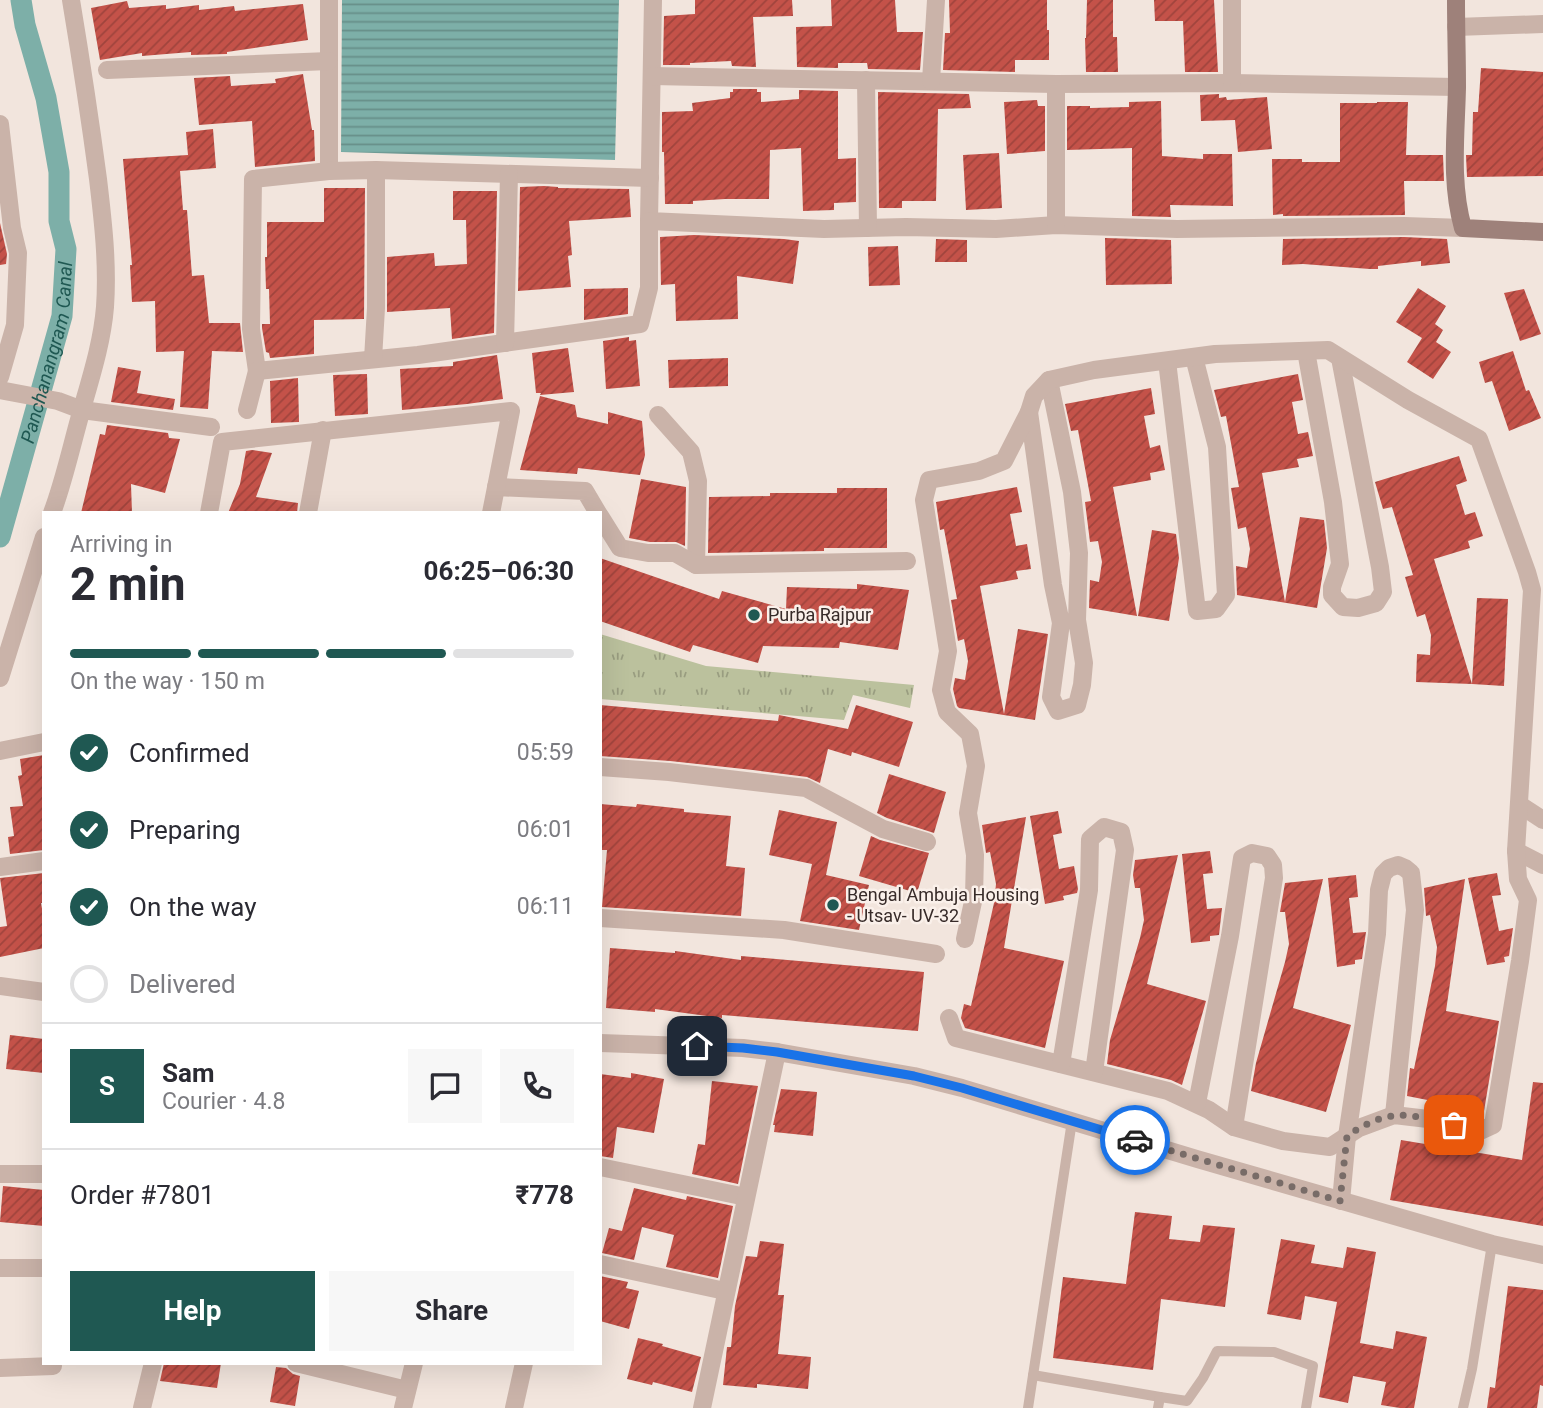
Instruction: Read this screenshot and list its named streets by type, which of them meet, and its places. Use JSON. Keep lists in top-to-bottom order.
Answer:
{
  "water": ["Panchanangram Canal"],
  "places": ["Purba Rajpur", "Bengal Ambuja Housing - Utsav- UV-32"],
  "page": {
    "heading": ["2 min", "Arriving in", "06:25–06:30"],
    "panel": [
      "Sam",
      "Courier · 4.8",
      "Order #7801",
      "₹778"
    ],
    "bar": "On the way · 150 m",
    "list": [
      ["Confirmed", "05:59"],
      ["Preparing", "06:01"],
      ["On the way", "06:11"],
      "Delivered"
    ],
    "round": "S",
    "buttons": ["Help", "Share"]
  }
}
